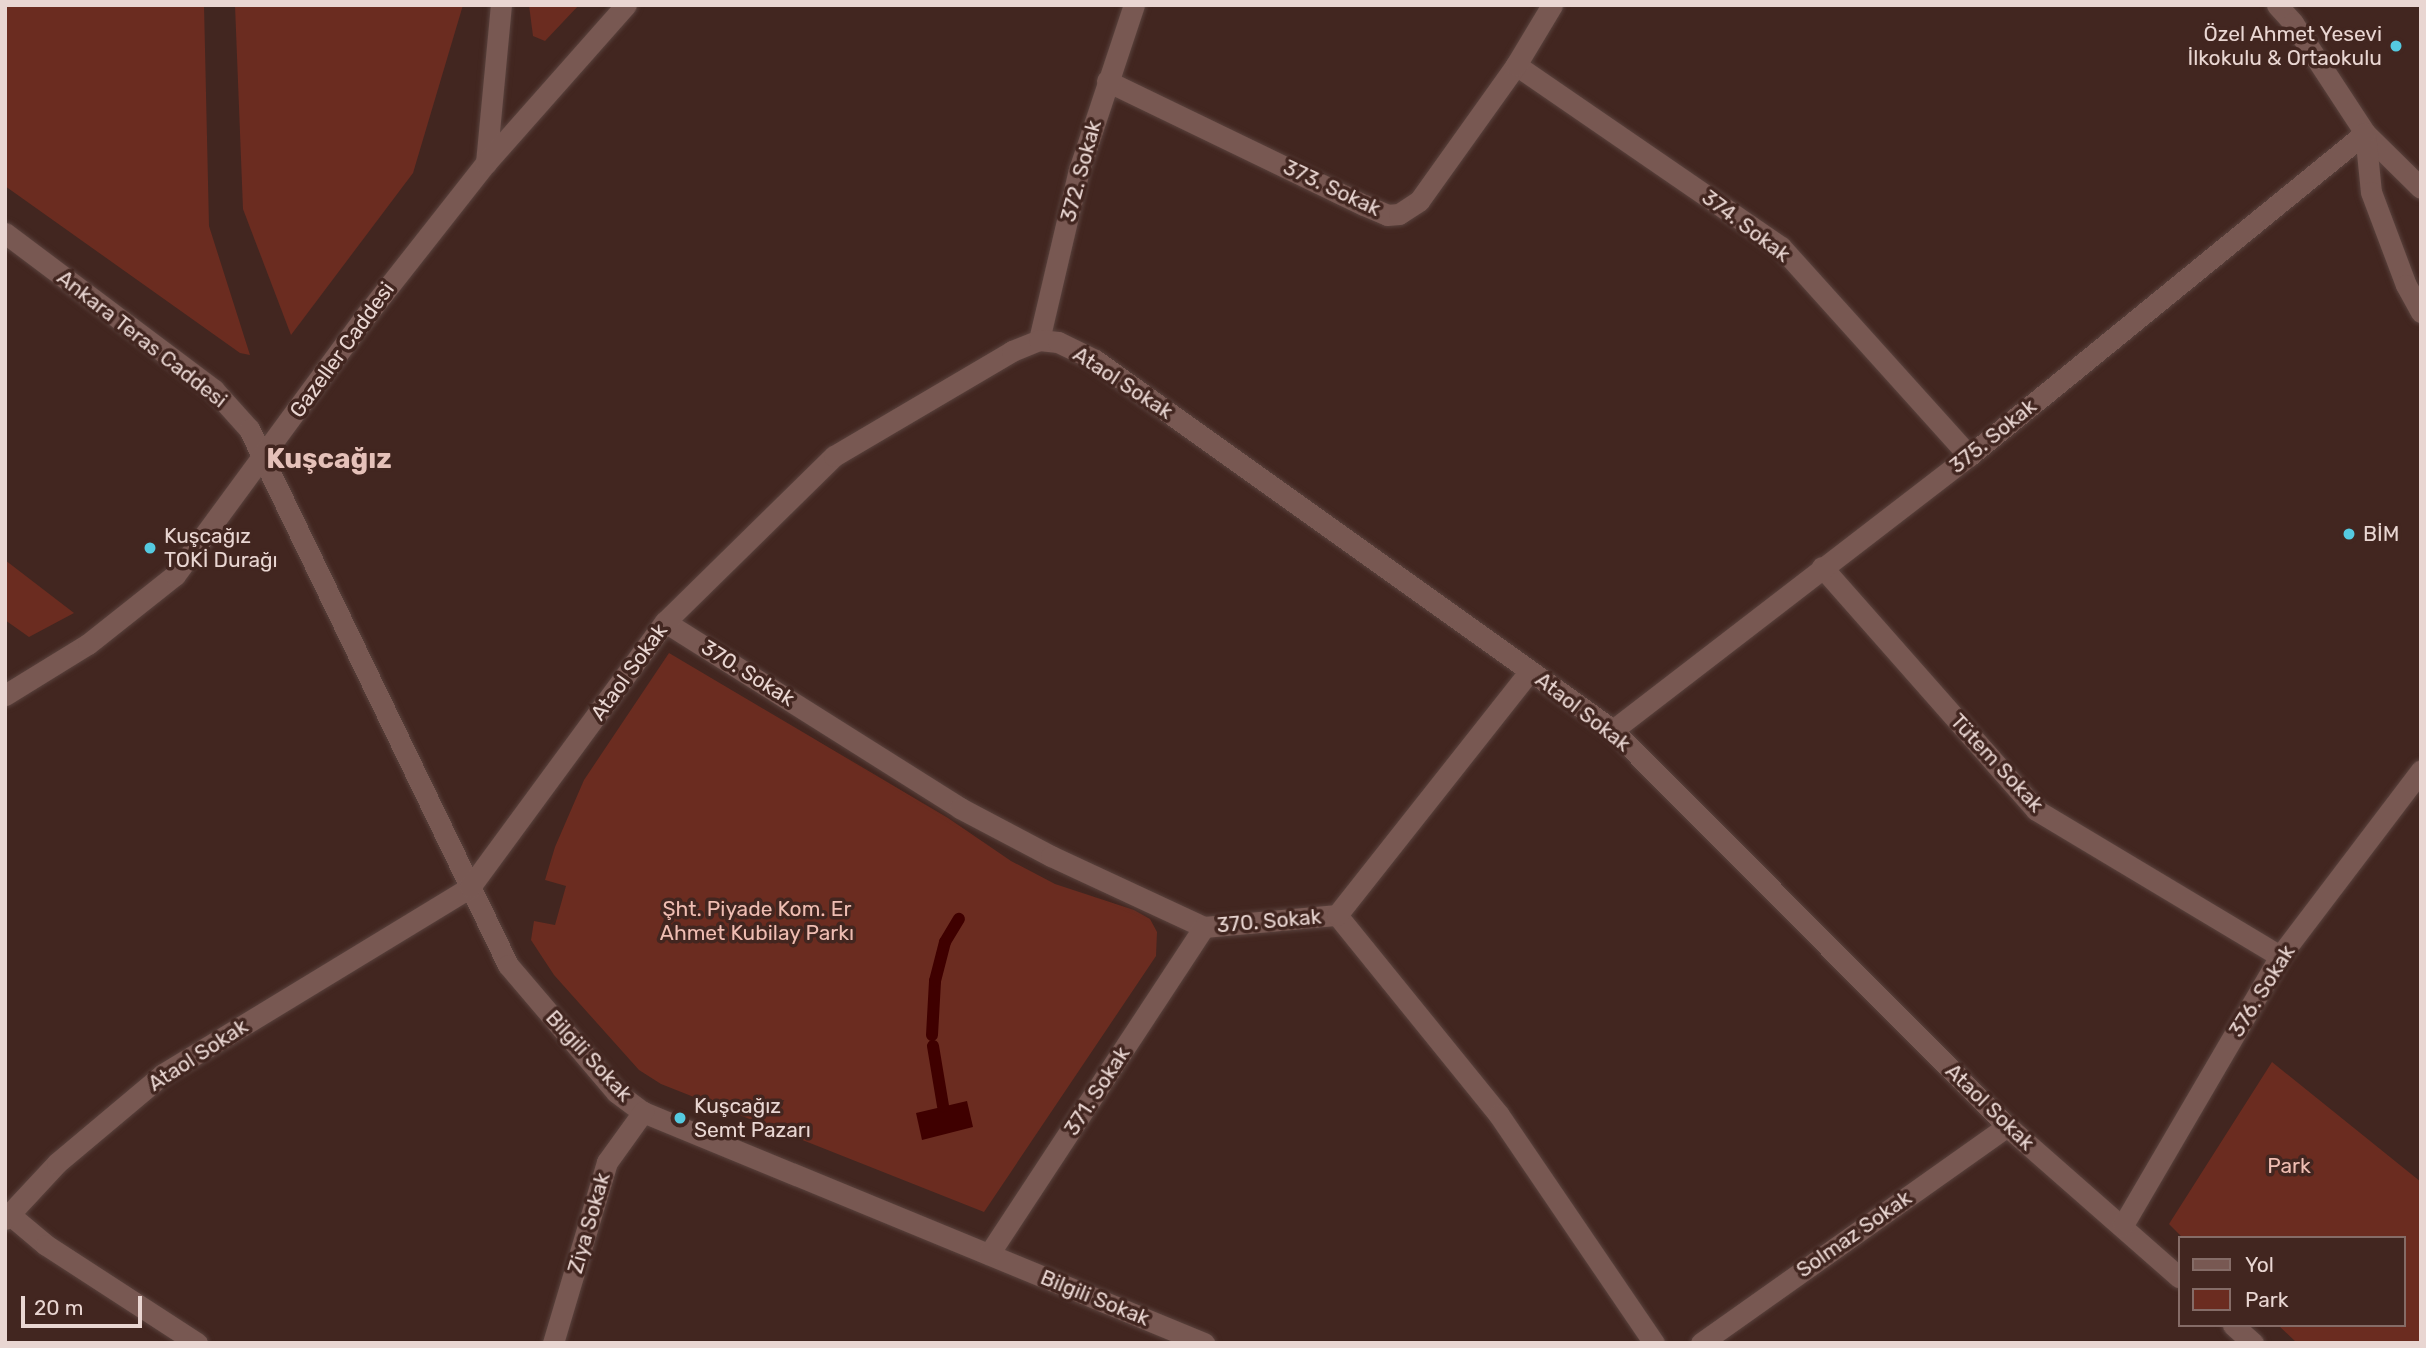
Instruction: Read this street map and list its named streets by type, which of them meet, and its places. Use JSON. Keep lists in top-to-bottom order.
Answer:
{
  "streets": {
    "street": [
      "372. Sokak",
      "373. Sokak",
      "374. Sokak",
      "Ankara Teras Caddesi",
      "Gazeller Caddesi",
      "Ataol Sokak",
      "375. Sokak",
      "370. Sokak",
      "Tütem Sokak",
      "376. Sokak",
      "Bilgili Sokak",
      "371. Sokak",
      "Ziya Sokak",
      "Solmaz Sokak"
    ]
  },
  "crossings": [
    ["372. Sokak", "373. Sokak"],
    ["372. Sokak", "Ataol Sokak"],
    ["373. Sokak", "374. Sokak"],
    ["374. Sokak", "375. Sokak"],
    ["Ankara Teras Caddesi", "Gazeller Caddesi"],
    ["Ankara Teras Caddesi", "Bilgili Sokak"],
    ["Gazeller Caddesi", "Bilgili Sokak"],
    ["Ataol Sokak", "375. Sokak"],
    ["Ataol Sokak", "370. Sokak"],
    ["Ataol Sokak", "376. Sokak"],
    ["Ataol Sokak", "Bilgili Sokak"],
    ["Ataol Sokak", "Solmaz Sokak"],
    ["375. Sokak", "Tütem Sokak"],
    ["370. Sokak", "371. Sokak"],
    ["Tütem Sokak", "376. Sokak"],
    ["Bilgili Sokak", "371. Sokak"],
    ["Bilgili Sokak", "Ziya Sokak"]
  ],
  "districts": ["Kuşcağız"],
  "parks": ["Şht. Piyade Kom. Er Ahmet Kubilay Parkı", "Park"],
  "places": [
    "Özel Ahmet Yesevi İlkokulu & Ortaokulu",
    "BİM",
    "Kuşcağız TOKİ Durağı",
    "Kuşcağız Semt Pazarı"
  ],
  "legend": ["Yol", "Park"],
  "scale_bar": "20 m"
}
